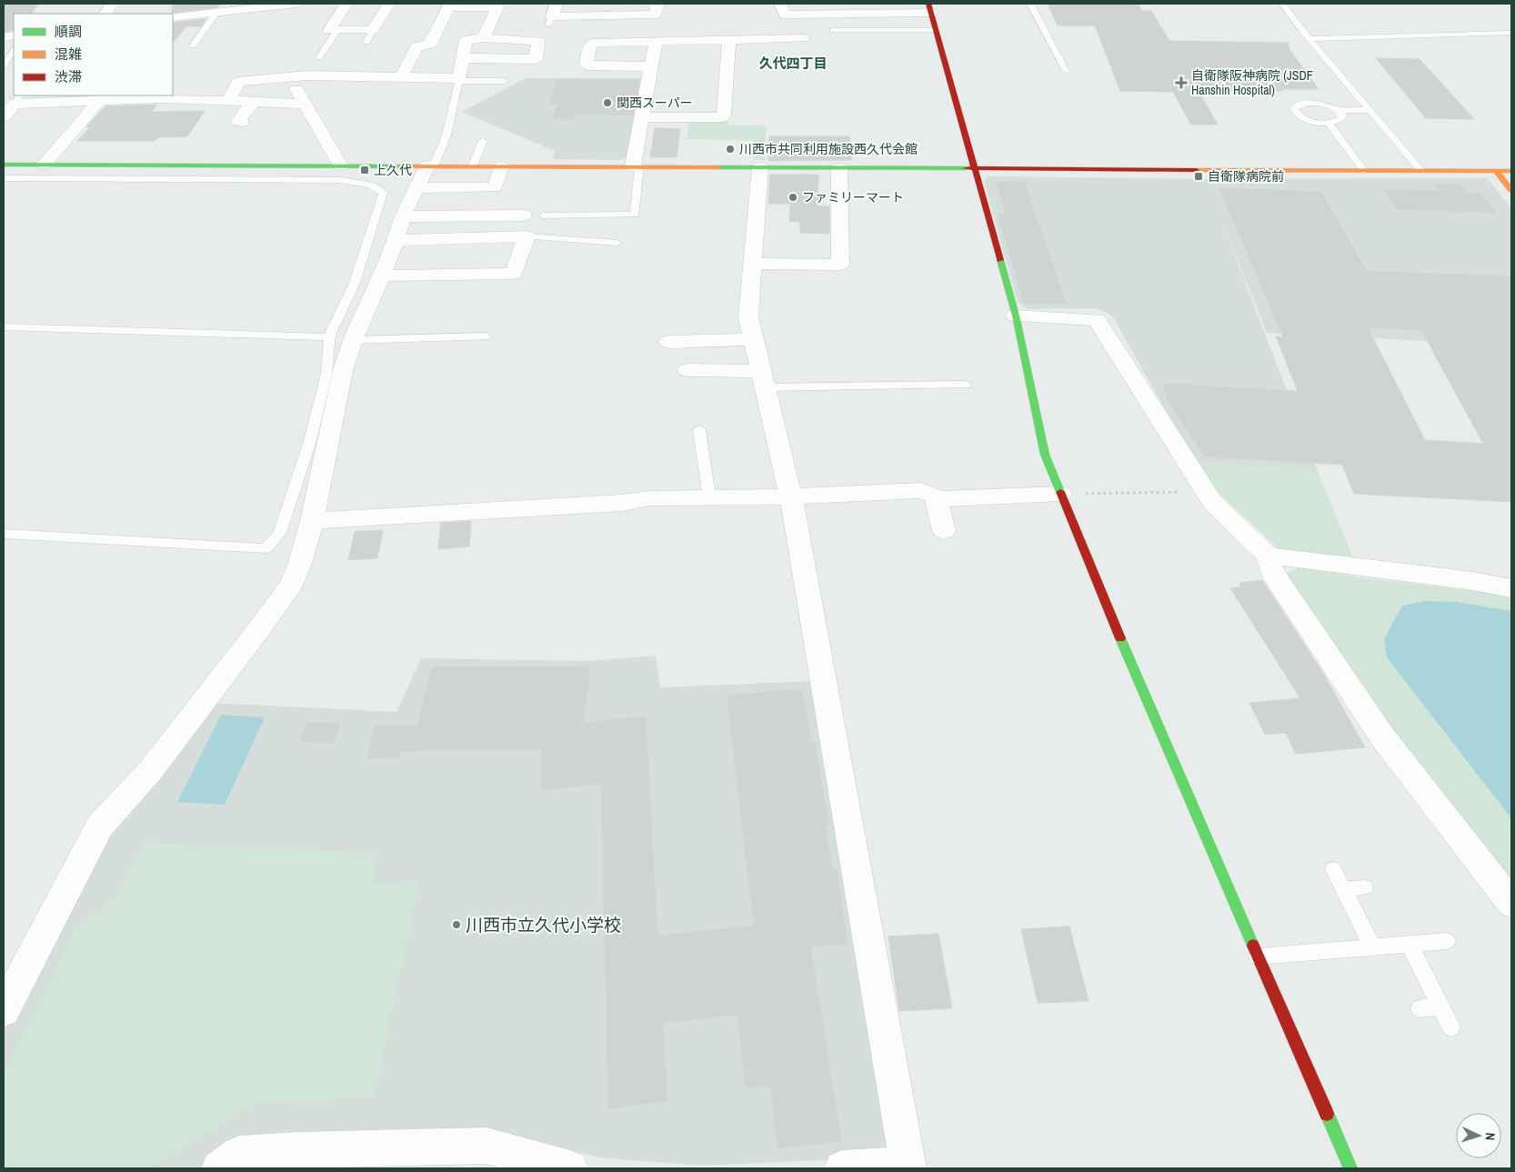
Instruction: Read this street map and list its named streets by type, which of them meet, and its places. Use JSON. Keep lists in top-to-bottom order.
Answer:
{
  "districts": ["久代四丁目"],
  "places": {
    "health": ["自衛隊阪神病院 (JSDF Hanshin Hospital)"],
    "other": [
      "関西スーパー",
      "川西市共同利用施設西久代会館",
      "ファミリーマート",
      "川西市立久代小学校"
    ],
    "transit": ["上久代", "自衛隊病院前"]
  },
  "legend": ["順調", "混雑", "渋滞"],
  "north": "right"
}
